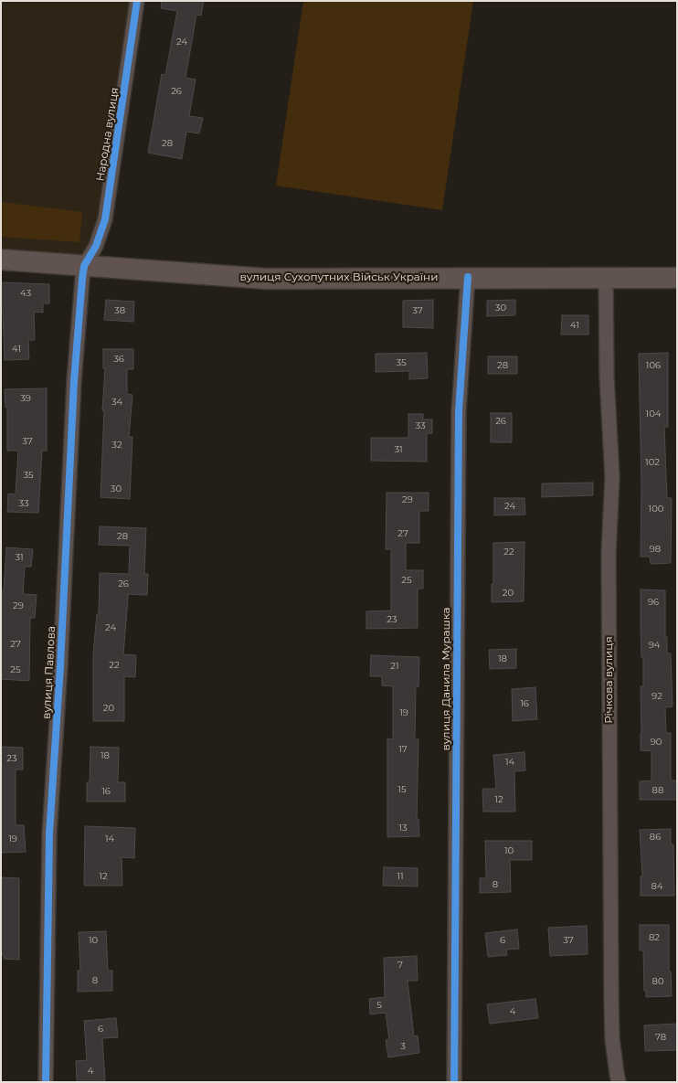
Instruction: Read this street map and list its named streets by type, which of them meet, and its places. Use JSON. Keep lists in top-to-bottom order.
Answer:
{
  "streets": {
    "street": [
      "Народна вулиця",
      "вулиця Сухопутних Військ України",
      "вулиця Павлова",
      "вулиця Данила Мурашка",
      "Річкова вулиця"
    ]
  },
  "crossings": [
    ["Народна вулиця", "вулиця Сухопутних Військ України"],
    ["Народна вулиця", "вулиця Павлова"],
    ["вулиця Сухопутних Військ України", "вулиця Павлова"],
    ["вулиця Сухопутних Військ України", "вулиця Данила Мурашка"],
    ["вулиця Сухопутних Військ України", "Річкова вулиця"]
  ],
  "house_numbers": [
    "24",
    "26",
    "28",
    "43",
    "30",
    "38",
    "37",
    "41",
    "41",
    "36",
    "35",
    "28",
    "106",
    "39",
    "34",
    "104",
    "26",
    "33",
    "37",
    "32",
    "31",
    "102",
    "35",
    "30",
    "29",
    "33",
    "24",
    "100",
    "27",
    "28",
    "98",
    "22",
    "31",
    "25",
    "26",
    "20",
    "96",
    "29",
    "23",
    "24",
    "27",
    "94",
    "18",
    "22",
    "21",
    "25",
    "92",
    "16",
    "20",
    "19",
    "90",
    "17",
    "18",
    "23",
    "14",
    "15",
    "88",
    "16",
    "12",
    "13",
    "86",
    "19",
    "14",
    "10",
    "12",
    "11",
    "8",
    "84",
    "82",
    "10",
    "6",
    "37",
    "7",
    "8",
    "80",
    "5",
    "4",
    "6",
    "78",
    "3",
    "4"
  ]
}
